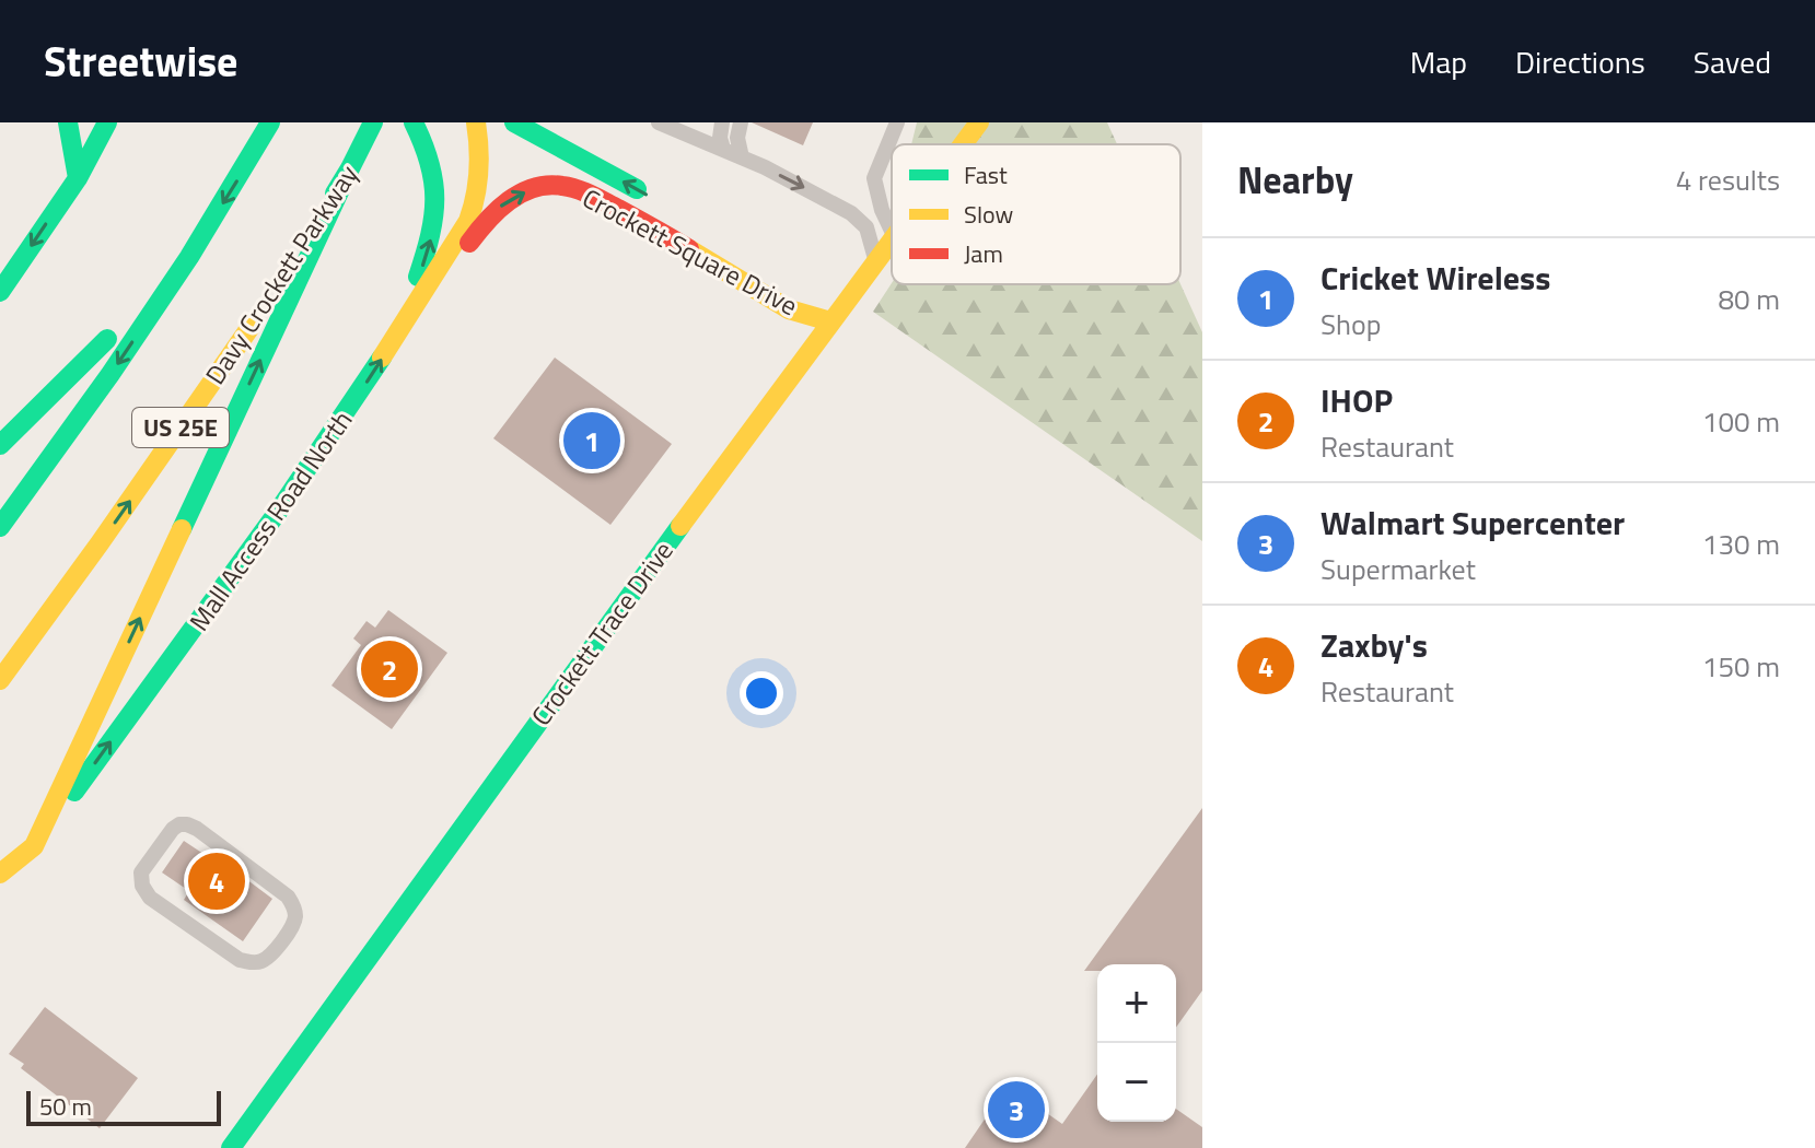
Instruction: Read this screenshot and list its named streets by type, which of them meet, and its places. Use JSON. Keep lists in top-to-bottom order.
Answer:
{
  "streets": {
    "main road": [
      "Crockett Square Drive",
      "Davy Crockett Parkway",
      "US 25E",
      "Mall Access Road North",
      "Crockett Trace Drive"
    ]
  },
  "crossings": [
    ["Crockett Square Drive", "Mall Access Road North"],
    ["Crockett Square Drive", "Crockett Trace Drive"]
  ],
  "legend": ["Fast", "Slow", "Jam"],
  "scale_bar": "50 m",
  "page": {
    "header": "Streetwise",
    "nav": ["Map", "Directions", "Saved"],
    "heading": ["Nearby", "4 results"],
    "list": [
      {
        "mark": "1",
        "name": "Cricket Wireless",
        "note": "Shop",
        "value": "80 m"
      },
      {
        "mark": "2",
        "name": "IHOP",
        "note": "Restaurant",
        "value": "100 m"
      },
      {
        "mark": "3",
        "name": "Walmart Supercenter",
        "note": "Supermarket",
        "value": "130 m"
      },
      {
        "mark": "4",
        "name": "Zaxby's",
        "note": "Restaurant",
        "value": "150 m"
      }
    ],
    "pins": [
      "1",
      "2",
      "4",
      "3"
    ],
    "map_buttons": ["+", "−"],
    "scale": "50 m"
  }
}
